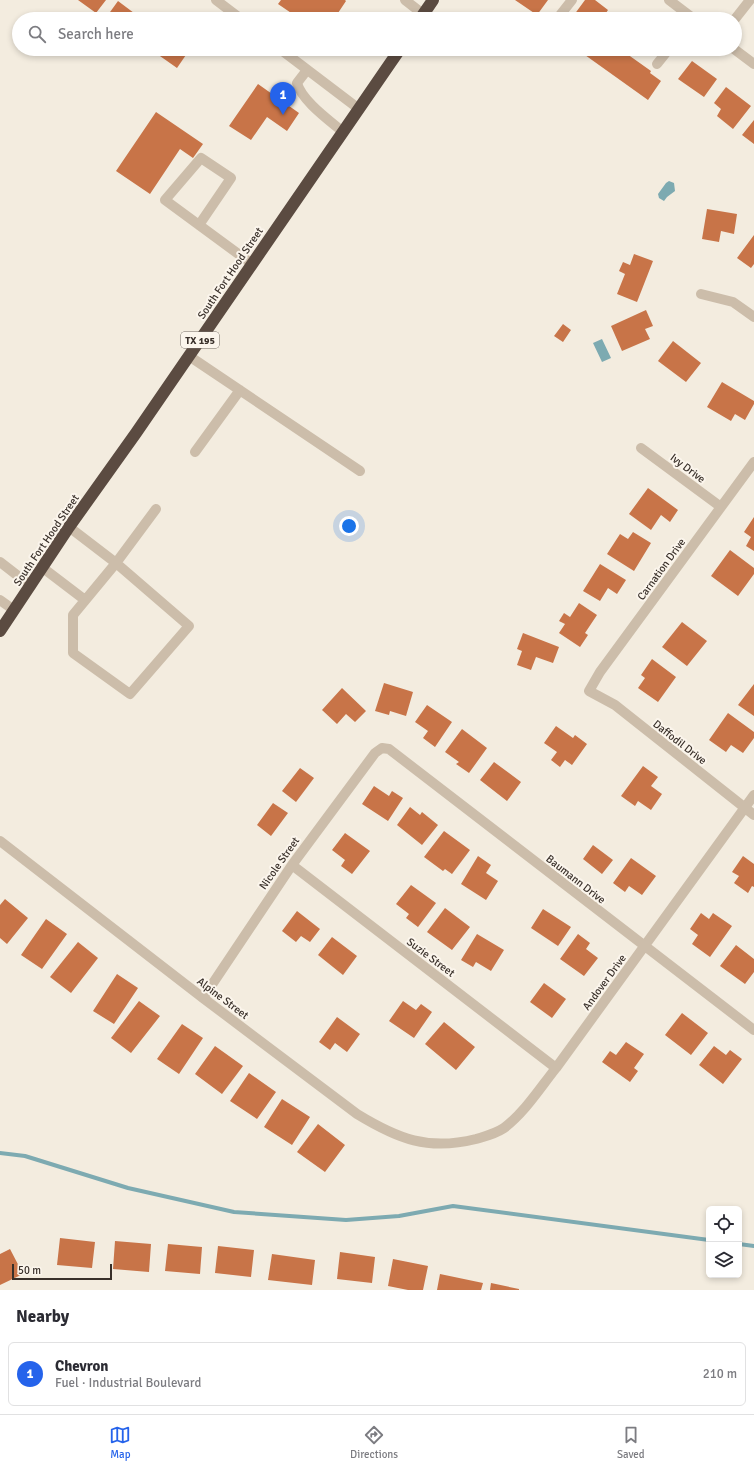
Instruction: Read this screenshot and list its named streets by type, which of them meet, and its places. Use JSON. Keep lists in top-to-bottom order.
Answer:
{
  "streets": {
    "highway": ["South Fort Hood Street", "TX 195"],
    "street": [
      "Ivy Drive",
      "Carnation Drive",
      "Daffodil Drive",
      "Nicole Street",
      "Baumann Drive",
      "Suzie Street",
      "Andover Drive",
      "Alpine Street"
    ]
  },
  "crossings": [
    ["Ivy Drive", "Carnation Drive"],
    ["Carnation Drive", "Daffodil Drive"],
    ["Daffodil Drive", "Andover Drive"],
    ["Nicole Street", "Baumann Drive"],
    ["Nicole Street", "Suzie Street"],
    ["Nicole Street", "Alpine Street"],
    ["Baumann Drive", "Andover Drive"],
    ["Suzie Street", "Andover Drive"],
    ["Andover Drive", "Alpine Street"]
  ],
  "scale_bar": "50 m",
  "page": {
    "search": "Search here",
    "pins": "1",
    "scale": "50 m",
    "heading": "Nearby",
    "list": [
      {
        "mark": "1",
        "name": "Chevron",
        "note": "Fuel · Industrial Boulevard",
        "value": "210 m"
      }
    ],
    "nav": ["Map", "Directions", "Saved"]
  }
}
